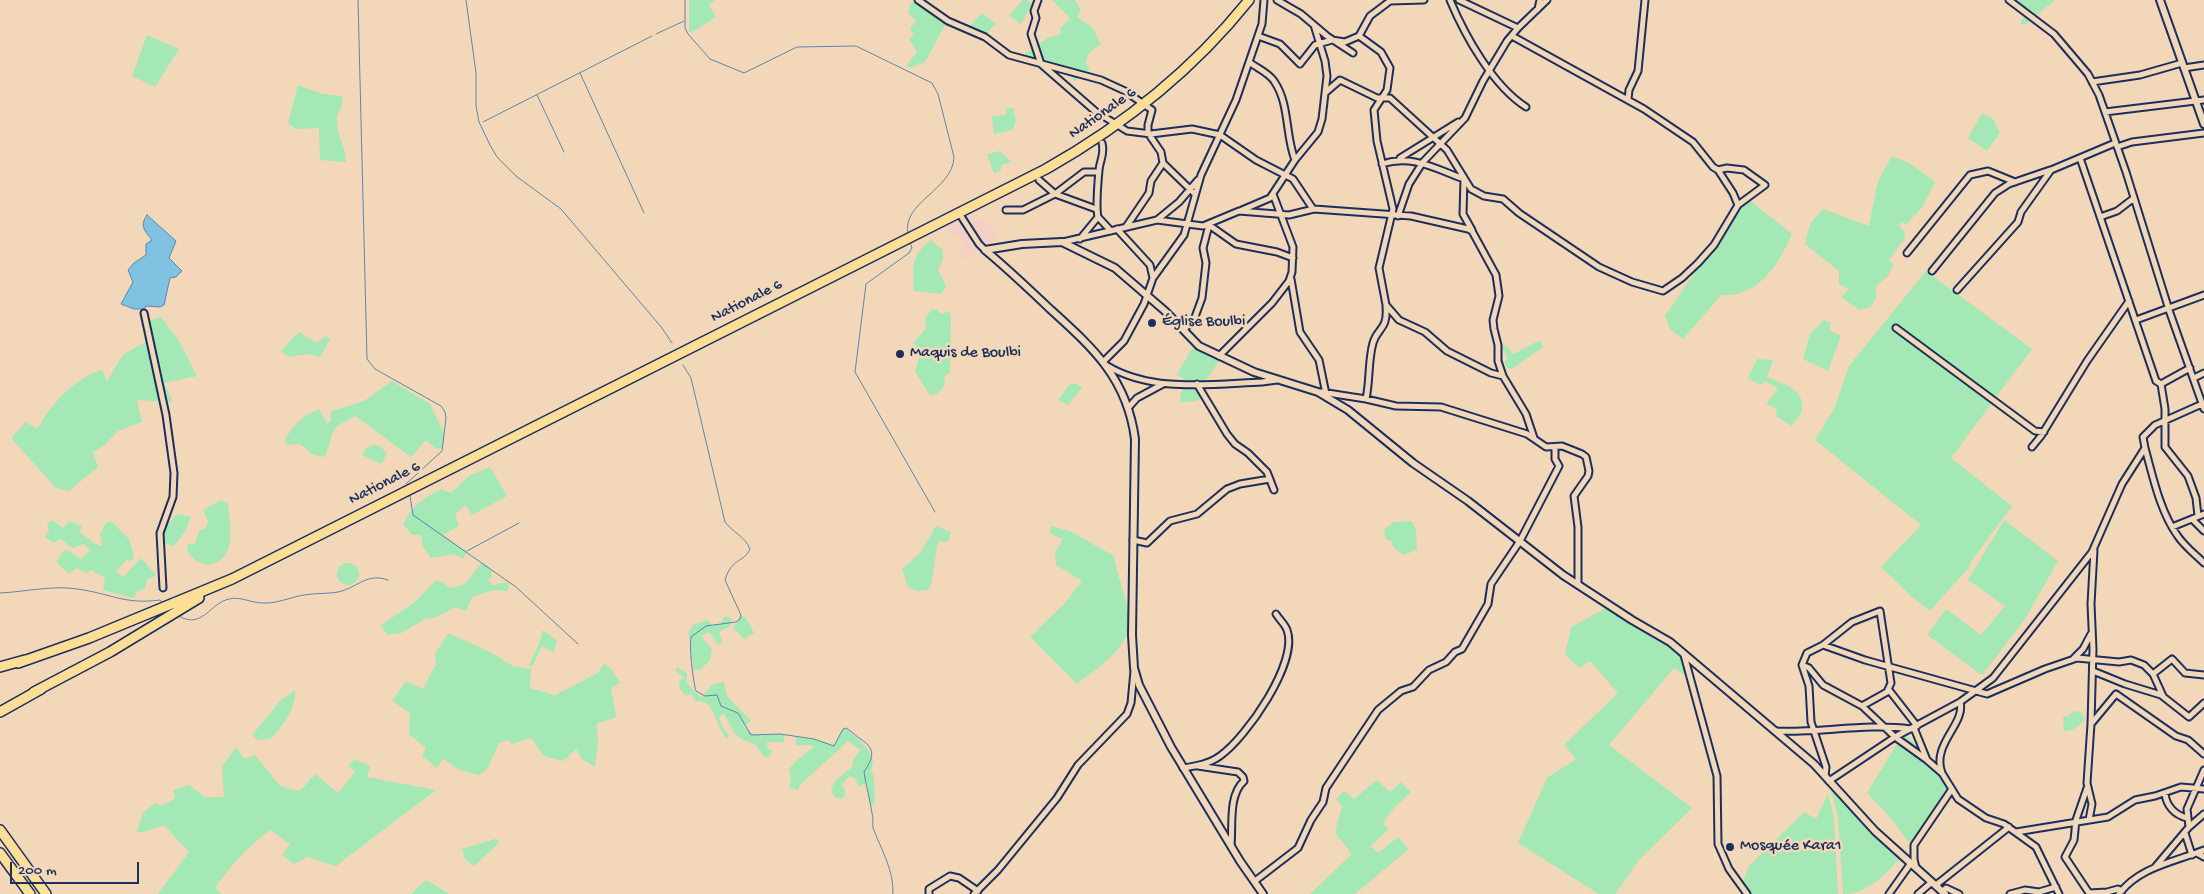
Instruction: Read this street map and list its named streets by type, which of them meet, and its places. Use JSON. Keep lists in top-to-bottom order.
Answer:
{
  "streets": {
    "main road": ["Nationale 6"]
  },
  "places": ["Église Boulbi", "Maquis de Boulbi", "Mosquée Kara1"],
  "scale_bar": "200 m"
}
